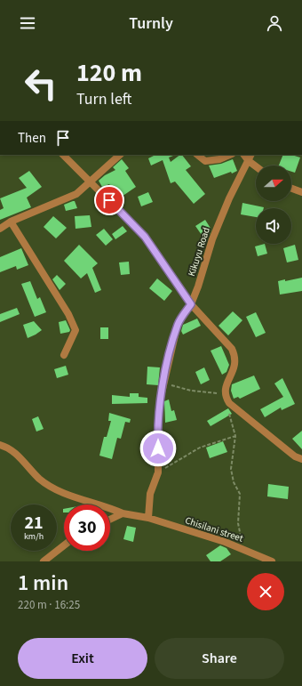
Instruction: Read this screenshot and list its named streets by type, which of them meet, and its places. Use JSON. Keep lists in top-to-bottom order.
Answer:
{
  "streets": {
    "street": ["Kikuyu Road", "Chisilani street"]
  },
  "crossings": [
    ["Kikuyu Road", "Chisilani street"]
  ],
  "north": "right",
  "page": {
    "header": "Turnly",
    "turn": ["120 m", "Turn left"],
    "then": "Then",
    "speed": "21 km/h",
    "limit": "30",
    "heading": ["1 min", "220 m · 16:25"],
    "buttons": ["Exit", "Share"]
  }
}
